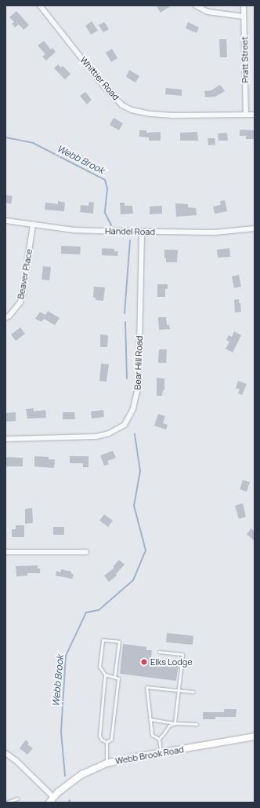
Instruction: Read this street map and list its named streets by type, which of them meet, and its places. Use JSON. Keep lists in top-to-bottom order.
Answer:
{
  "streets": {
    "street": [
      "Pratt Street",
      "Whittier Road",
      "Handel Road",
      "Beaver Place",
      "Bear Hill Road",
      "Webb Brook Road"
    ]
  },
  "crossings": [
    ["Pratt Street", "Whittier Road"],
    ["Handel Road", "Beaver Place"],
    ["Handel Road", "Bear Hill Road"]
  ],
  "water": ["Webb Brook"],
  "places": ["Elks Lodge"]
}
